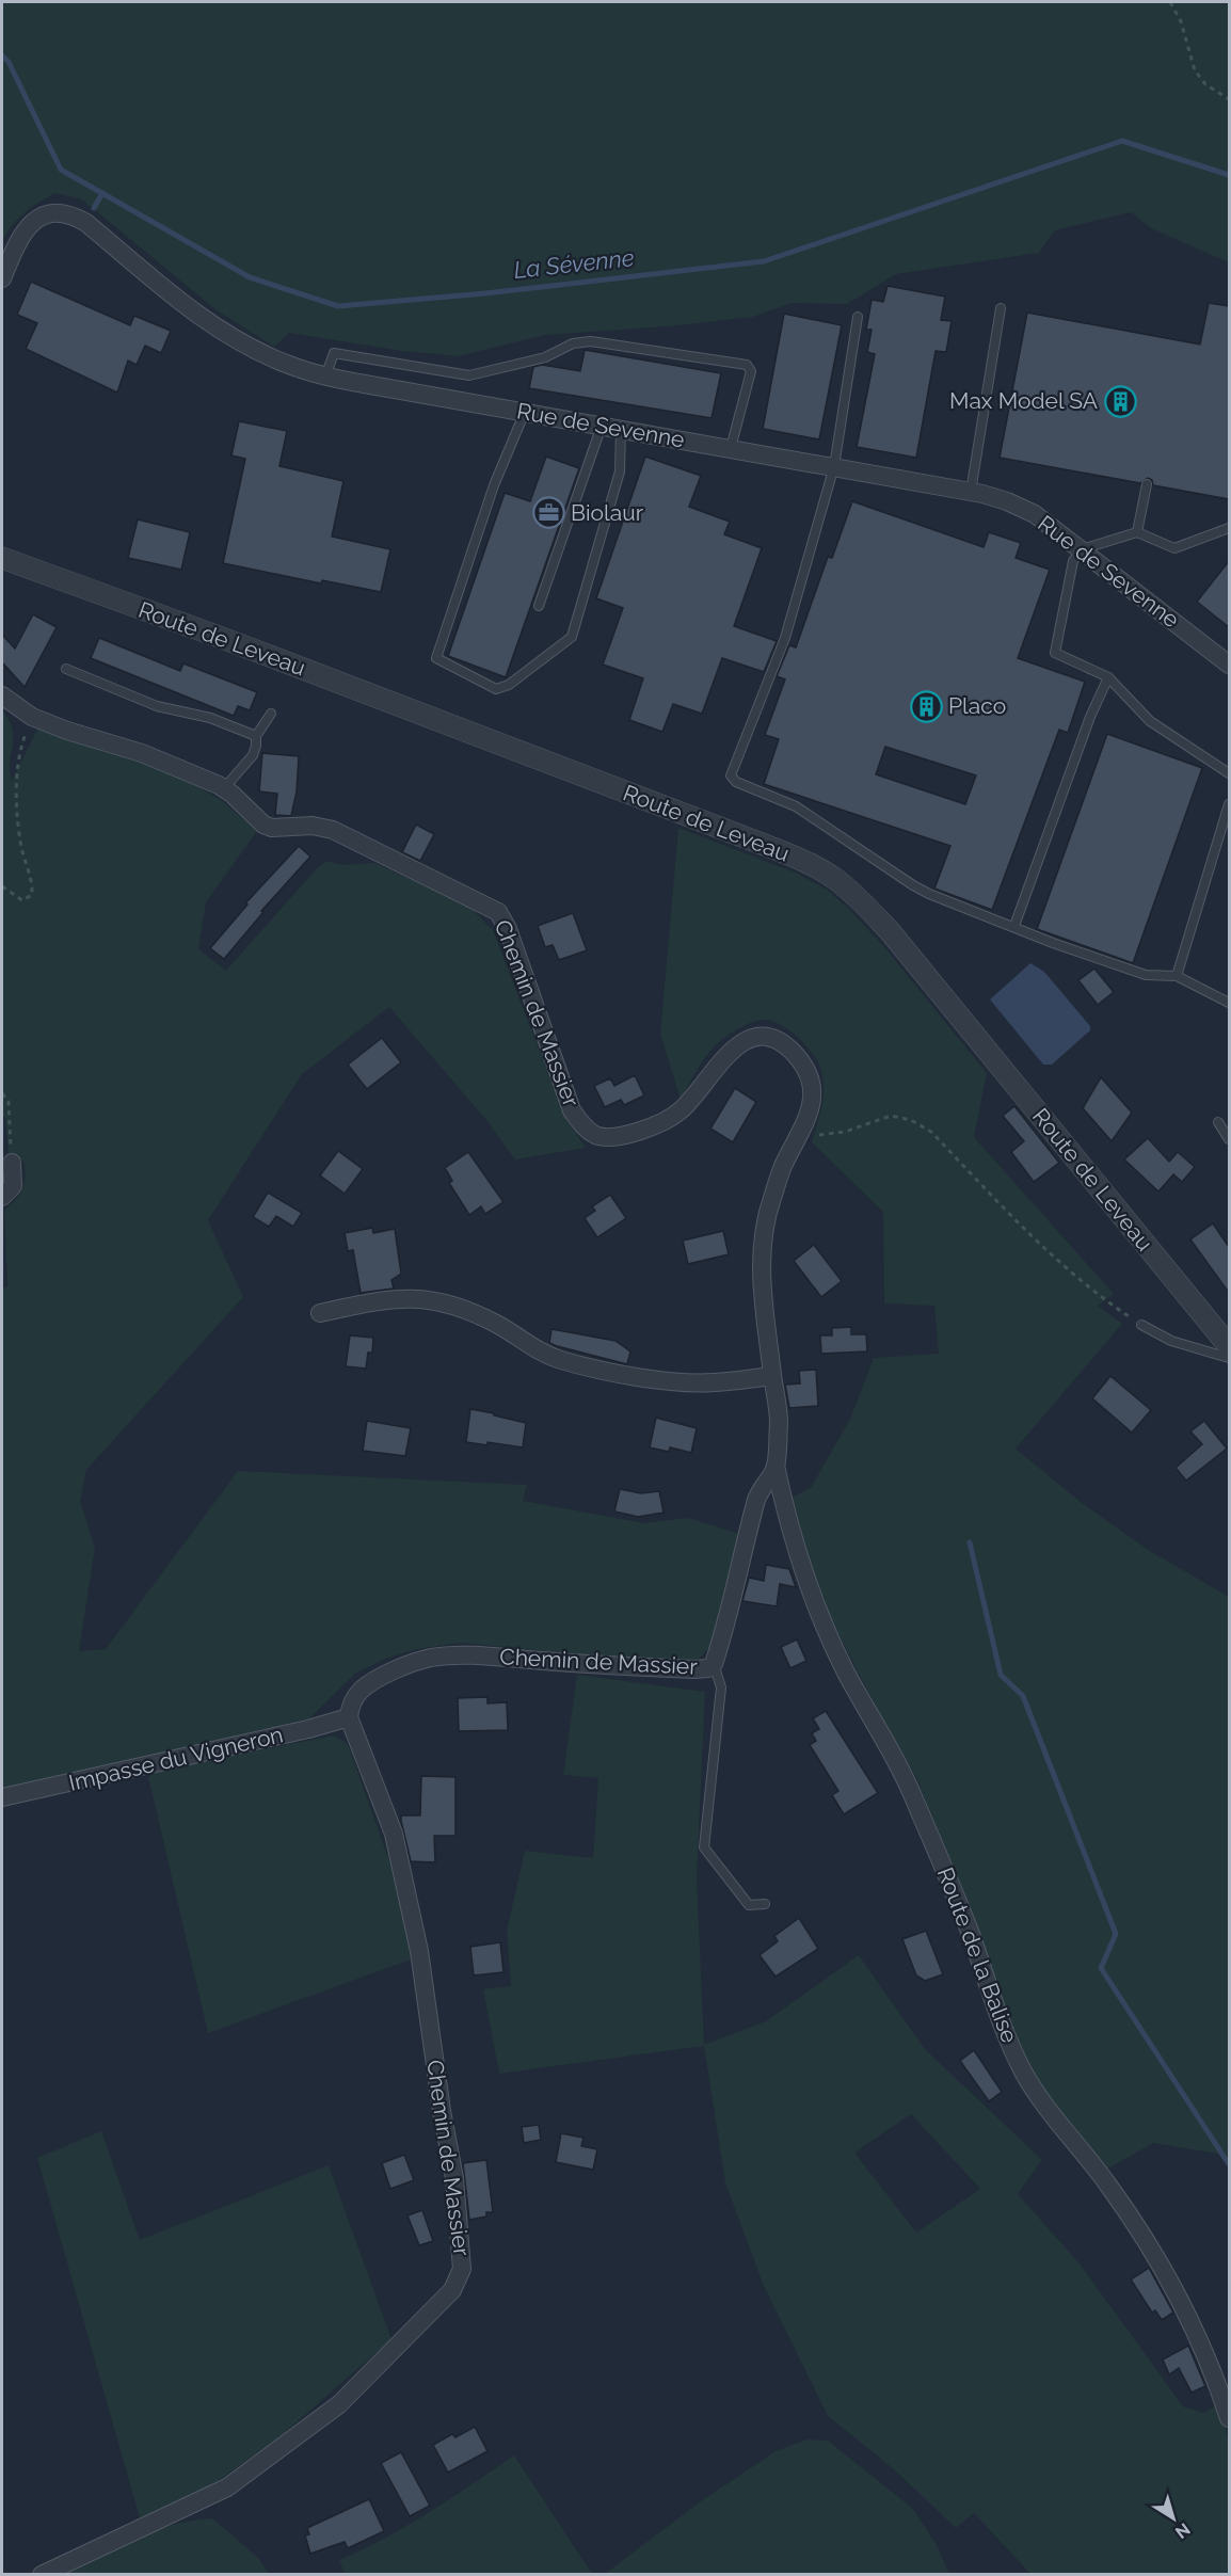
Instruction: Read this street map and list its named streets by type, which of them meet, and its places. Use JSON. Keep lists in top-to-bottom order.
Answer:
{
  "streets": {
    "street": [
      "Rue de Sevenne",
      "Route de Leveau",
      "Chemin de Massier",
      "Impasse du Vigneron",
      "Route de la Balise"
    ]
  },
  "crossings": [
    ["Chemin de Massier", "Impasse du Vigneron"],
    ["Chemin de Massier", "Route de la Balise"]
  ],
  "water": ["La Sévenne"],
  "places": {
    "building": ["Max Model SA", "Placo"],
    "office": ["Biolaur"]
  },
  "north": "bottom right"
}
